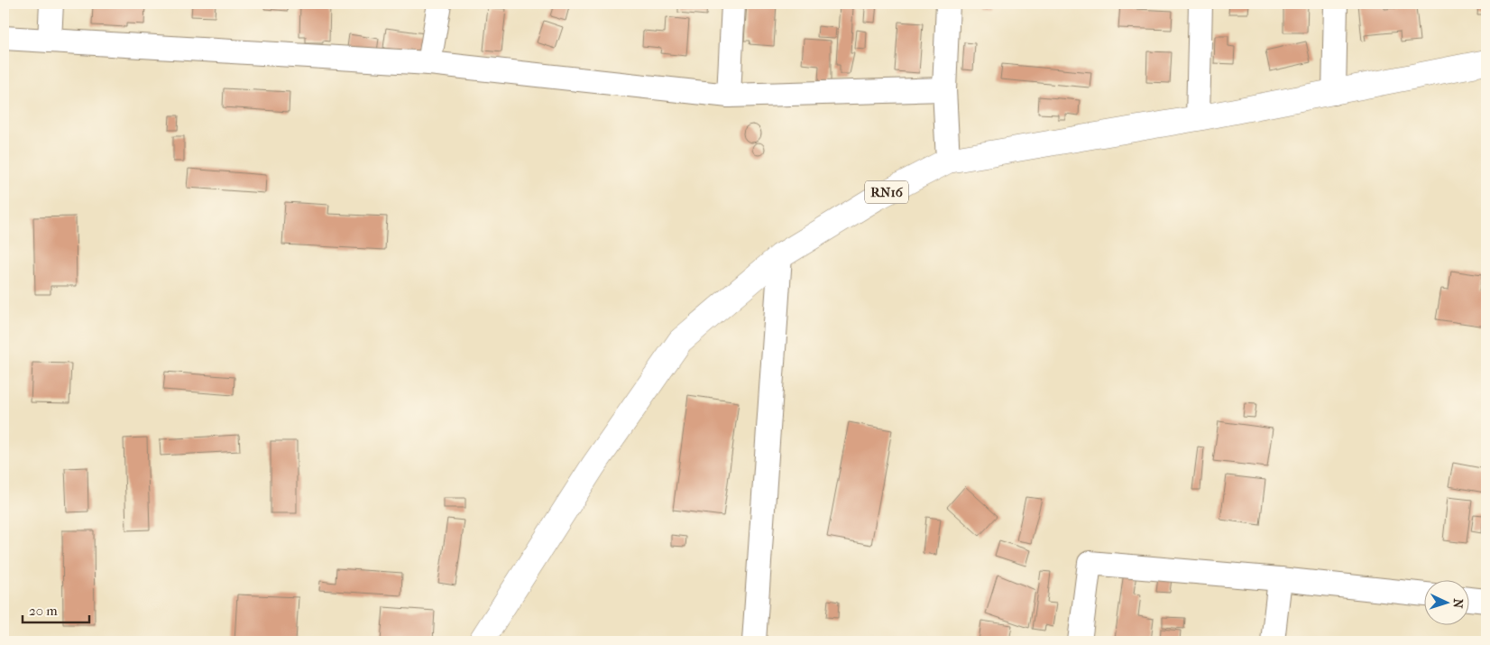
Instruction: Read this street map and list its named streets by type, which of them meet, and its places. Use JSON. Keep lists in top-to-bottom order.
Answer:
{
  "streets": {
    "main road": ["RN16"]
  },
  "scale_bar": "20 m",
  "north": "right"
}
